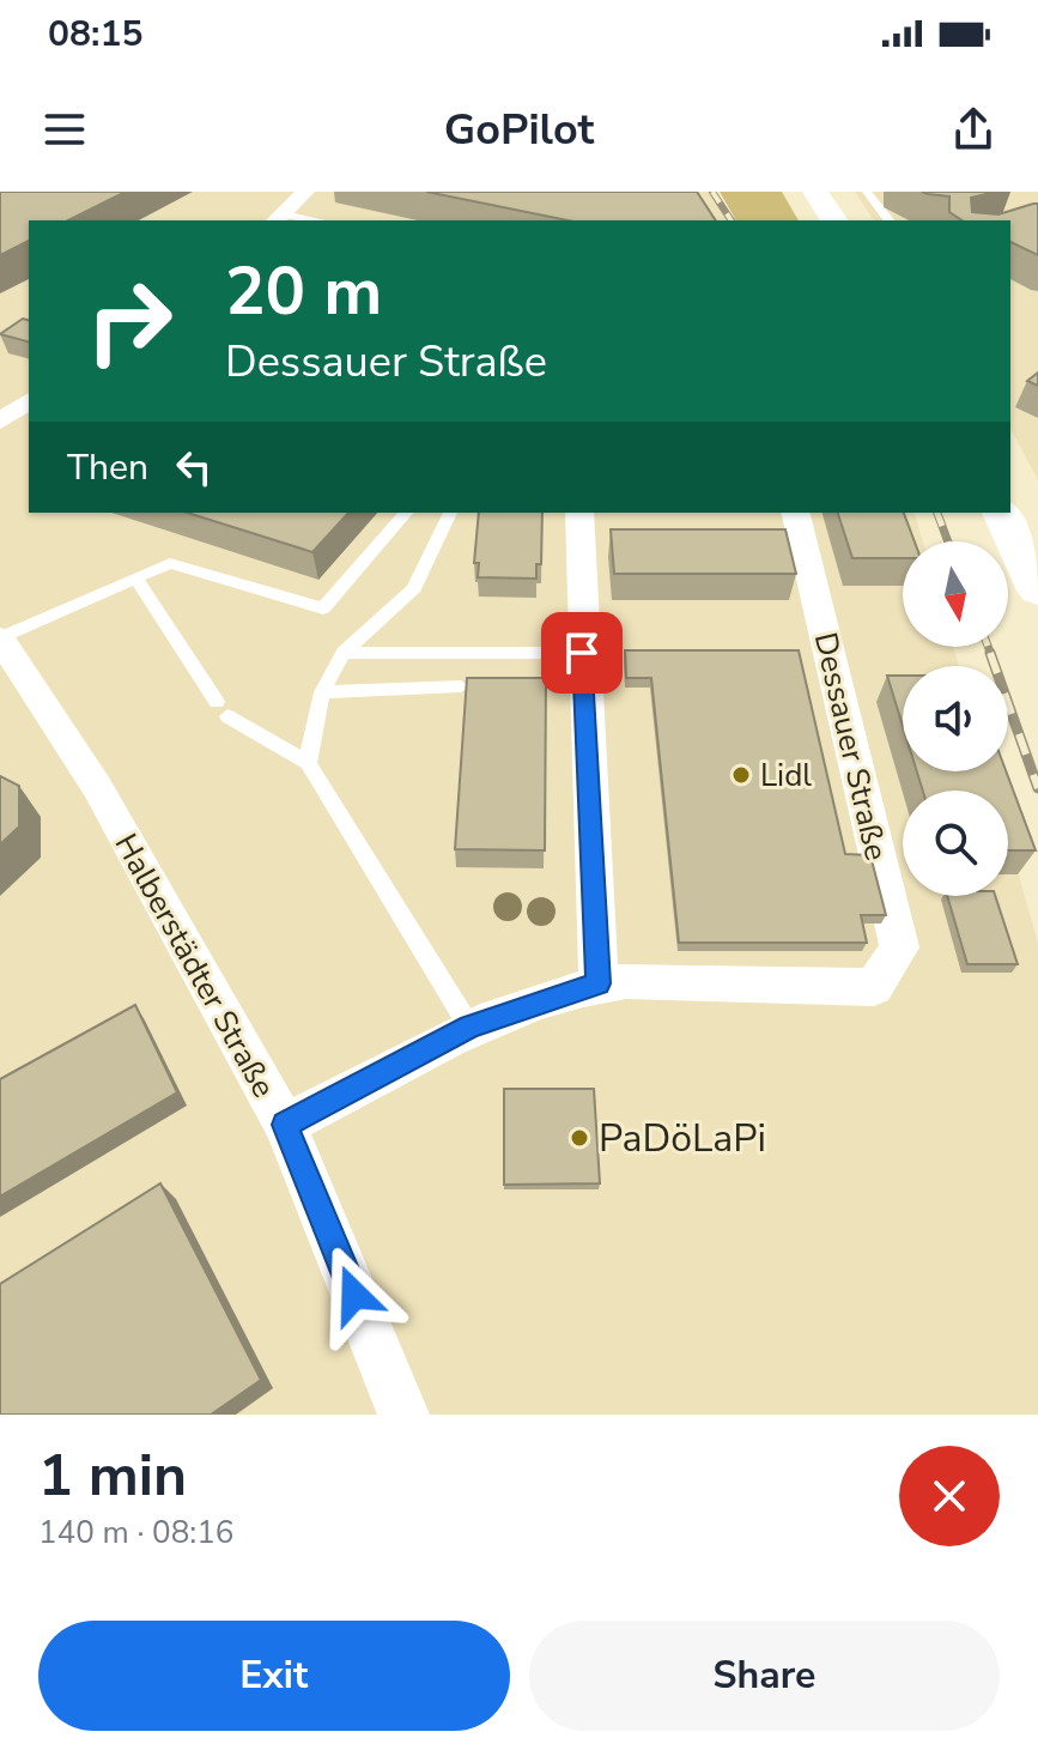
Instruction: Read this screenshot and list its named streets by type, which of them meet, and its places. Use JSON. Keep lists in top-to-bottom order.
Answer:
{
  "streets": {
    "street": ["Dessauer Straße", "Halberstädter Straße"]
  },
  "crossings": [
    ["Dessauer Straße", "Halberstädter Straße"]
  ],
  "places": ["Lidl", "PaDöLaPi"],
  "north": "bottom",
  "page": {
    "status": "08:15",
    "header": "GoPilot",
    "turn": ["20 m", "Dessauer Straße"],
    "then": "Then",
    "heading": ["1 min", "140 m · 08:16"],
    "buttons": ["Exit", "Share"]
  }
}
